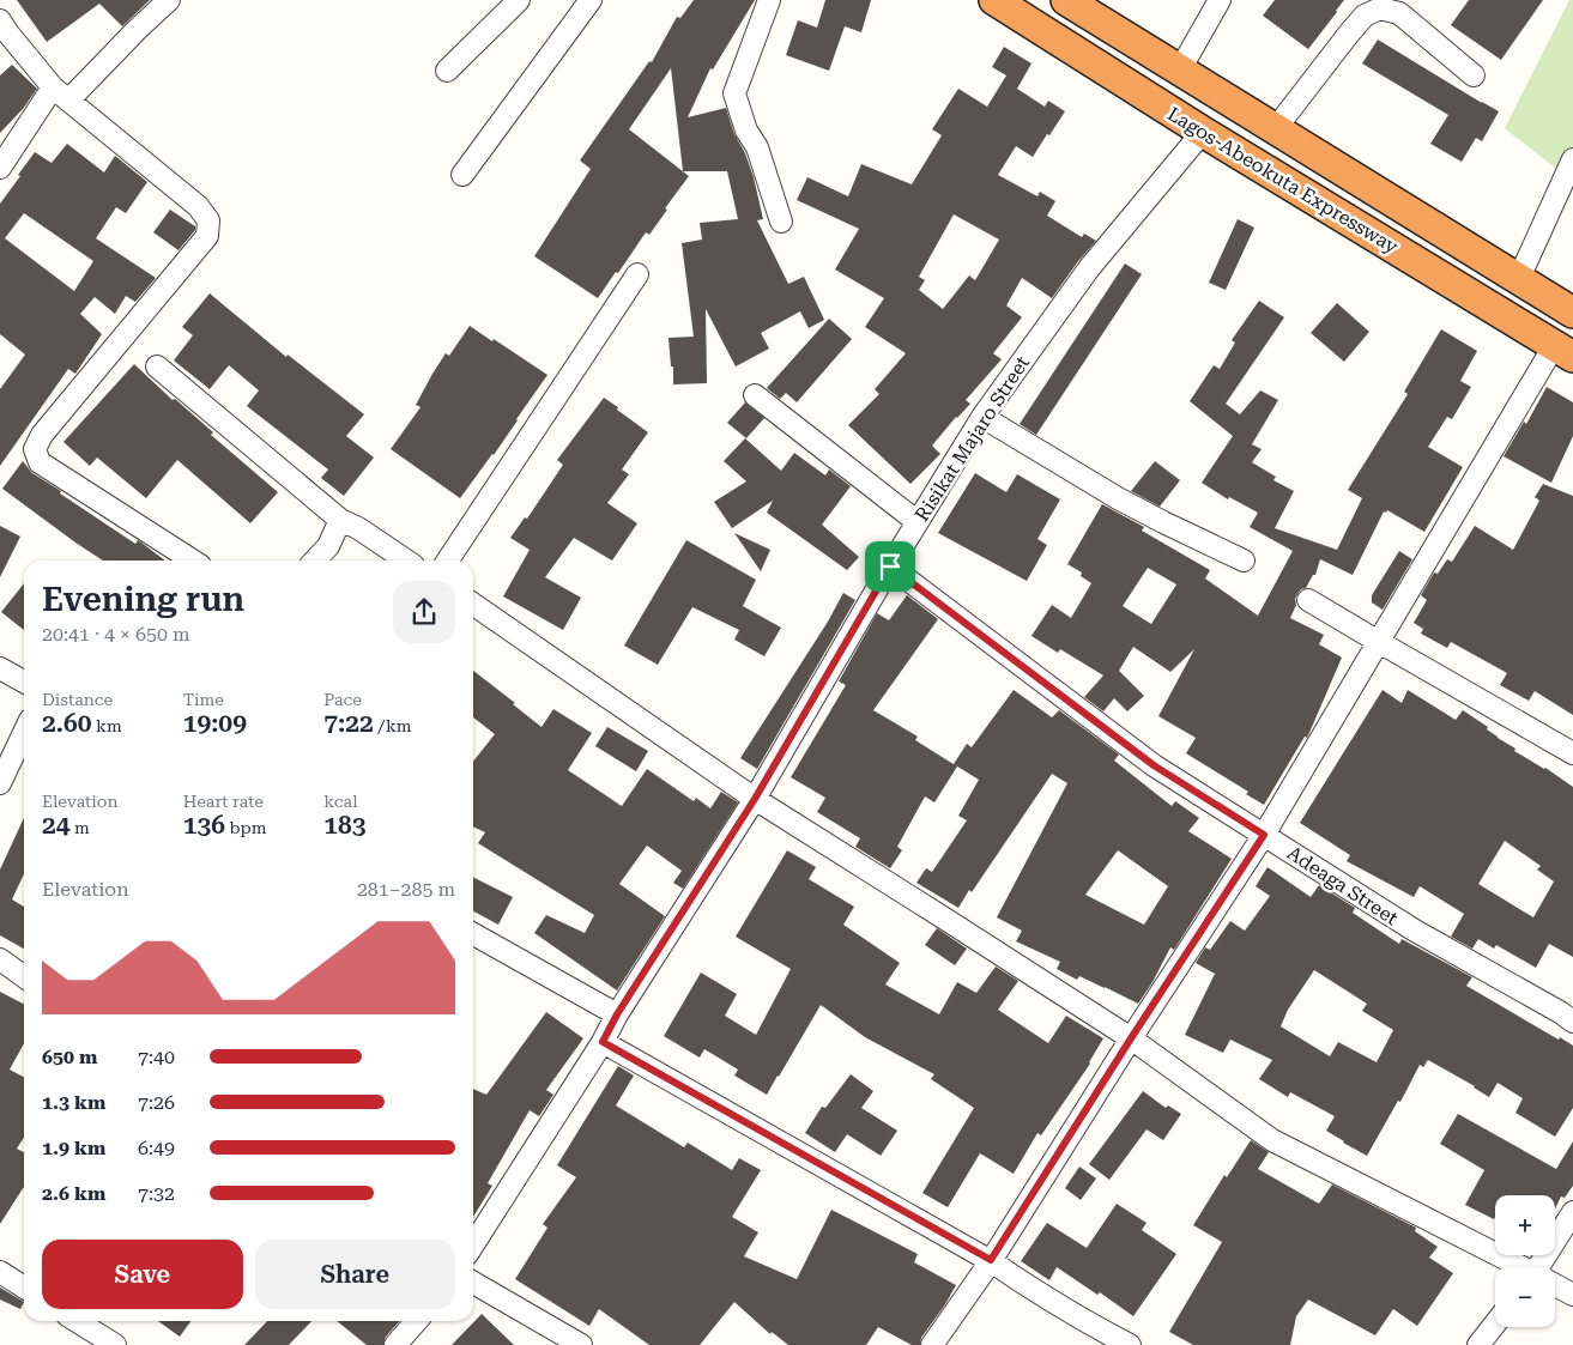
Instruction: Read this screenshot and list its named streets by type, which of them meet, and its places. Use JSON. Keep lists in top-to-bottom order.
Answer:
{
  "streets": {
    "highway": ["Lagos-Abeokuta Expressway"],
    "street": ["Risikat Majaro Street", "Adeaga Street"]
  },
  "crossings": [
    ["Lagos-Abeokuta Expressway", "Risikat Majaro Street"],
    ["Risikat Majaro Street", "Adeaga Street"]
  ],
  "page": {
    "heading": ["Evening run", "20:41 · 4 × 650 m"],
    "stats": [
      ["Distance", "2.60 km"],
      ["Time", "19:09"],
      ["Pace", "7:22 /km"],
      ["Elevation", "24 m"],
      ["Heart rate", "136 bpm"],
      ["kcal", "183"]
    ],
    "chart": ["Elevation", "281–285 m"],
    "list": [
      {
        "name": "650 m",
        "note": "7:40"
      },
      {
        "name": "1.3 km",
        "note": "7:26"
      },
      {
        "name": "1.9 km",
        "note": "6:49"
      },
      {
        "name": "2.6 km",
        "note": "7:32"
      }
    ],
    "map_buttons": ["+", "−"],
    "buttons": ["Save", "Share"]
  }
}
